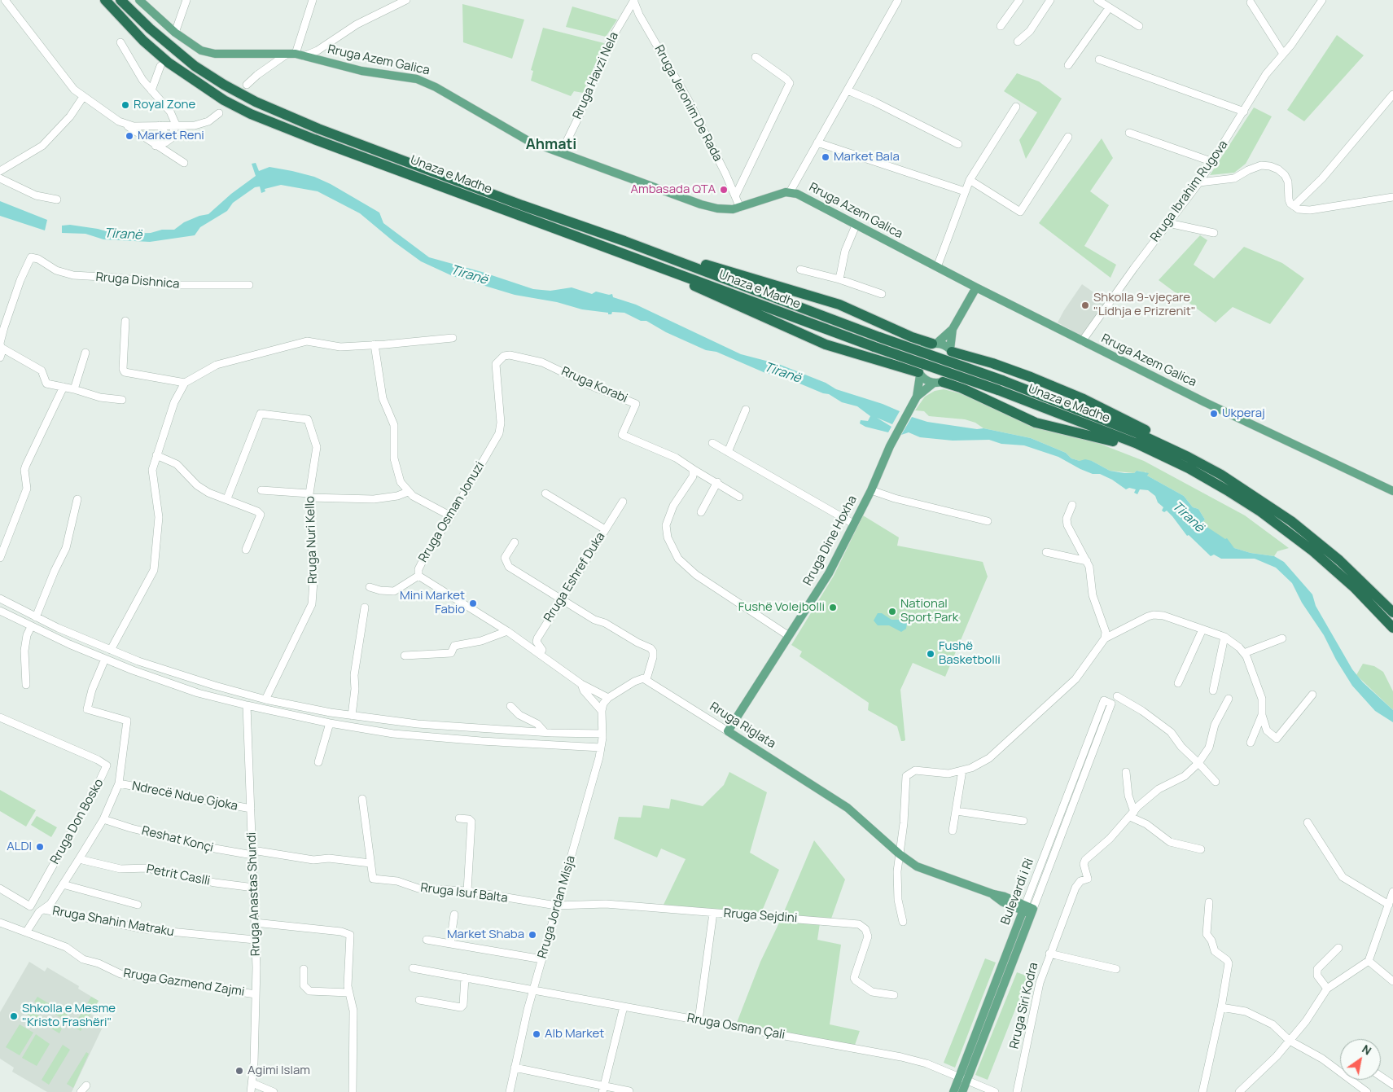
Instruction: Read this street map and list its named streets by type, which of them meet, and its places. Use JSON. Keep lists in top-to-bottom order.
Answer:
{
  "streets": {
    "highway": ["Unaza e Madhe"],
    "main road": [
      "Rruga Azem Galica",
      "Rruga Dine Hoxha",
      "Rruga Riglata",
      "Bulevardi i Ri"
    ],
    "street": [
      "Rruga Havzi Nela",
      "Rruga Jeronim De Rada",
      "Rruga Ibrahim Rugova",
      "Rruga Dishnica",
      "Rruga Korabi",
      "Rruga Osman Jonuzi",
      "Rruga Nuri Kello",
      "Rruga Eshref Duka",
      "Ndrecë Ndue Gjoka",
      "Rruga Don Bosko",
      "Reshat Konçi",
      "Petrit Caslli",
      "Rruga Isuf Balta",
      "Rruga Anastas Shundi",
      "Rruga Jordan Misja",
      "Rruga Sejdini",
      "Rruga Shahin Matraku",
      "Rruga Gazmend Zajmi",
      "Rruga Siri Kodra",
      "Rruga Osman Çali"
    ]
  },
  "crossings": [
    ["Rruga Azem Galica", "Rruga Havzi Nela"],
    ["Rruga Azem Galica", "Rruga Jeronim De Rada"],
    ["Rruga Azem Galica", "Rruga Ibrahim Rugova"],
    ["Rruga Azem Galica", "Rruga Dine Hoxha"],
    ["Rruga Havzi Nela", "Rruga Jeronim De Rada"],
    ["Rruga Korabi", "Rruga Osman Jonuzi"],
    ["Rruga Osman Jonuzi", "Rruga Eshref Duka"],
    ["Rruga Dine Hoxha", "Rruga Riglata"],
    ["Ndrecë Ndue Gjoka", "Rruga Anastas Shundi"],
    ["Reshat Konçi", "Rruga Anastas Shundi"],
    ["Petrit Caslli", "Rruga Anastas Shundi"],
    ["Bulevardi i Ri", "Rruga Osman Çali"],
    ["Rruga Isuf Balta", "Rruga Jordan Misja"],
    ["Rruga Isuf Balta", "Rruga Sejdini"],
    ["Rruga Anastas Shundi", "Rruga Shahin Matraku"],
    ["Rruga Anastas Shundi", "Rruga Gazmend Zajmi"],
    ["Rruga Jordan Misja", "Rruga Sejdini"],
    ["Rruga Jordan Misja", "Rruga Osman Çali"]
  ],
  "districts": ["Ahmati"],
  "water": ["Tiranë"],
  "places": [
    "Royal Zone",
    "Market Reni",
    "Market Bala",
    "Ambasada QTA",
    "Shkolla 9-vjeçare \"Lidhja e Prizrenit\"",
    "Ukperaj",
    "Mini Market Fabio",
    "Fushë Volejbolli",
    "National Sport Park",
    "Fushë Basketbolli",
    "ALDI",
    "Market Shaba",
    "Shkolla e Mesme \"Kristo Frashëri\"",
    "Alb Market",
    "Agimi Islam"
  ],
  "north": "top right"
}
